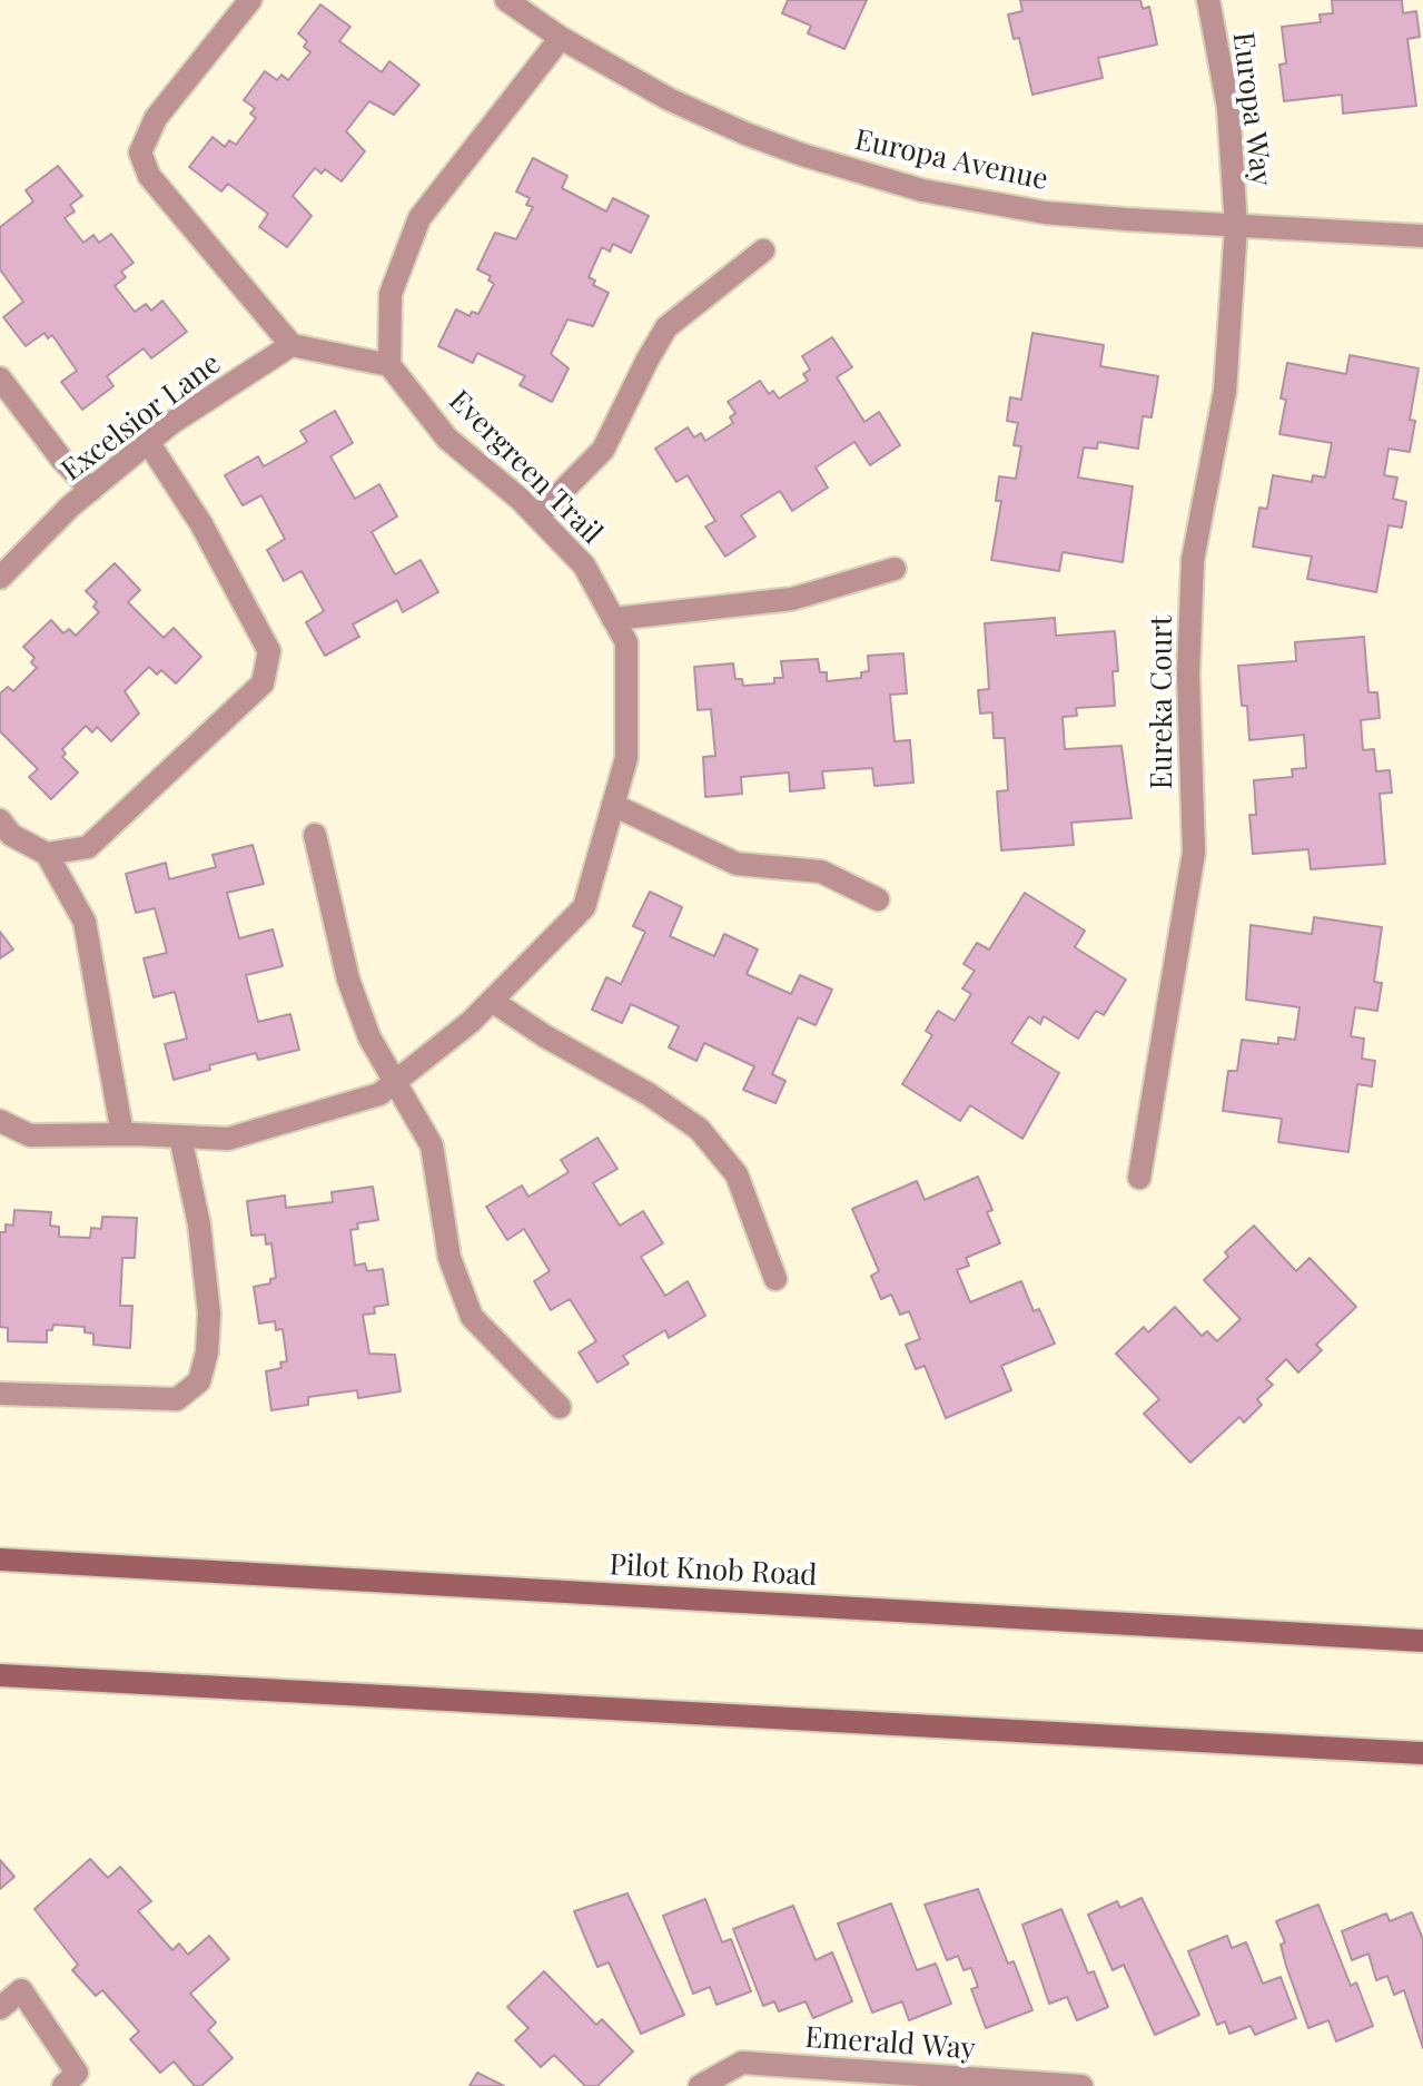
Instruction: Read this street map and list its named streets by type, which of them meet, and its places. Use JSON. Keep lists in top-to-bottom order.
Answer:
{
  "streets": {
    "main road": ["Pilot Knob Road"],
    "street": [
      "Europa Way",
      "Europa Avenue",
      "Excelsior Lane",
      "Evergreen Trail",
      "Eureka Court",
      "Emerald Way"
    ]
  },
  "crossings": [
    ["Europa Way", "Europa Avenue"],
    ["Europa Way", "Eureka Court"],
    ["Europa Avenue", "Eureka Court"]
  ]
}
